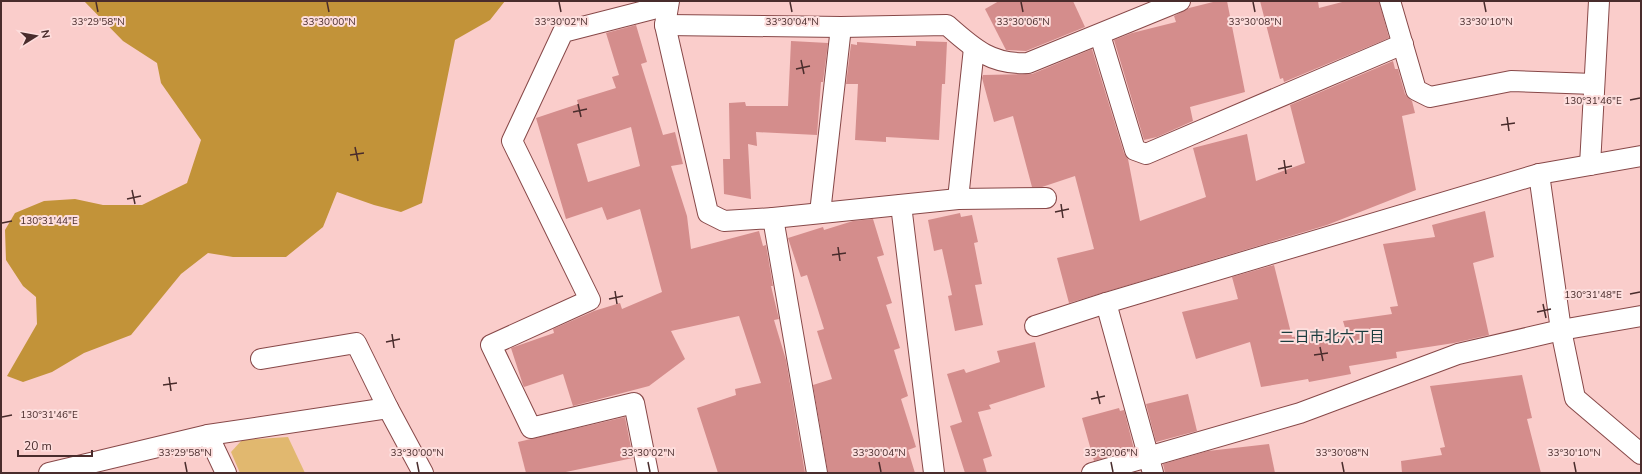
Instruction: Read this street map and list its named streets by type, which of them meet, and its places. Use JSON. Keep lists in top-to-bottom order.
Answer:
{
  "districts": ["二日市北六丁目"],
  "scale_bar": "20 m",
  "north": "right",
  "coordinates": [
    "33°29'58\"N",
    "33°30'00\"N",
    "33°30'02\"N",
    "33°30'04\"N",
    "33°30'06\"N",
    "33°30'08\"N",
    "33°30'10\"N",
    "130°31'46\"E",
    "130°31'44\"E",
    "130°31'48\"E"
  ]
}
